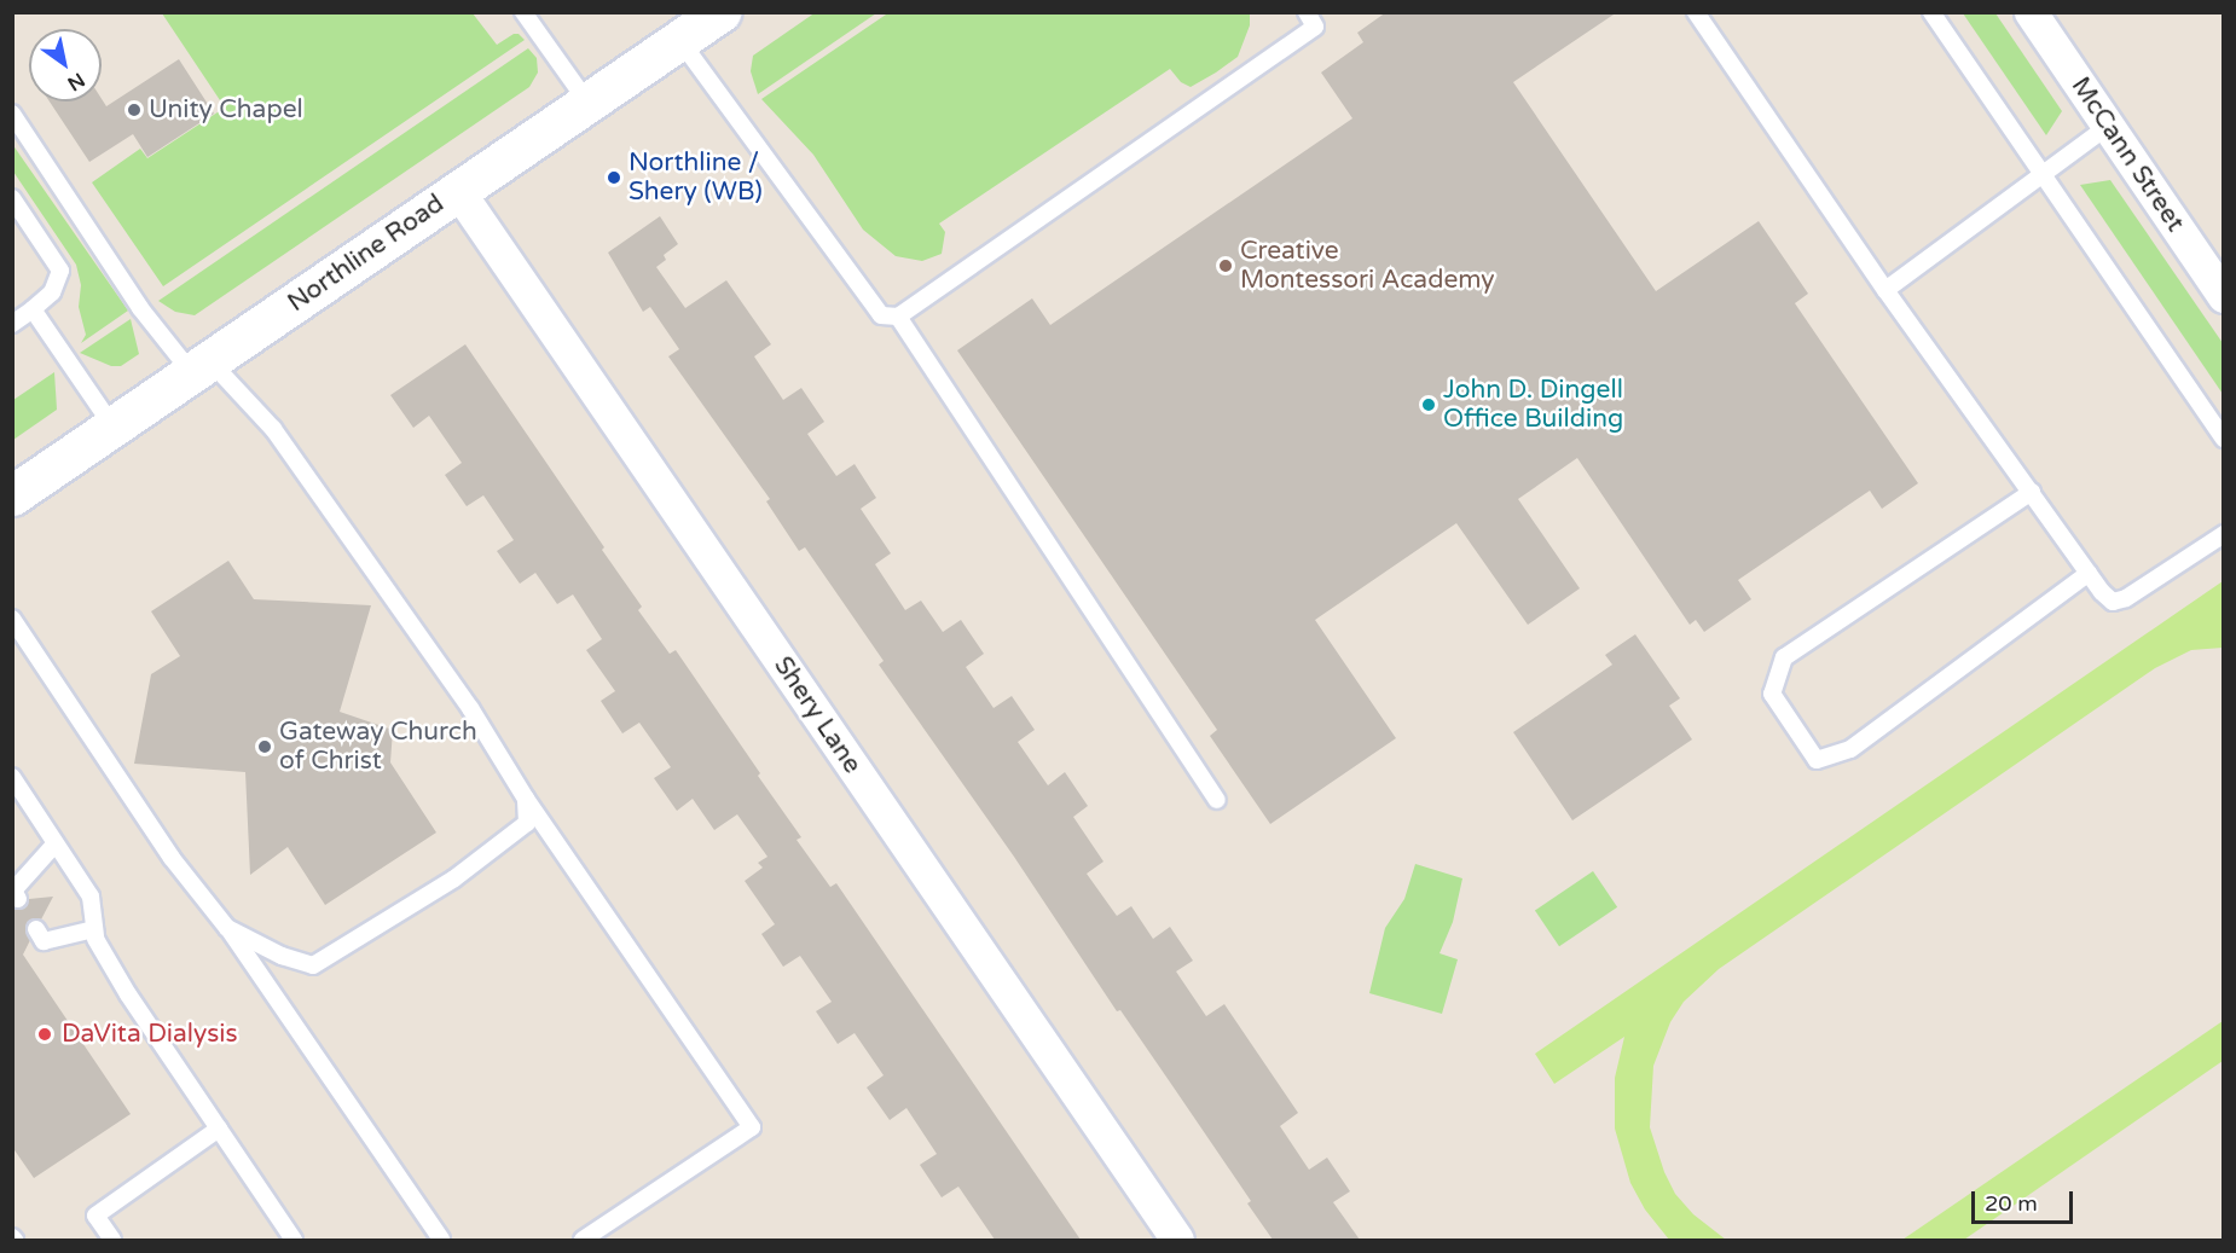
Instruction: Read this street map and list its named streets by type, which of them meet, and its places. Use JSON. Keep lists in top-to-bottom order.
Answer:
{
  "streets": {
    "main road": ["Northline Road"],
    "street": ["McCann Street", "Shery Lane"]
  },
  "crossings": [
    ["Northline Road", "Shery Lane"]
  ],
  "places": [
    "Unity Chapel",
    "Northline / Shery (WB)",
    "Creative Montessori Academy",
    "John D. Dingell Office Building",
    "Gateway Church of Christ",
    "DaVita Dialysis"
  ],
  "scale_bar": "20 m",
  "north": "bottom right"
}
